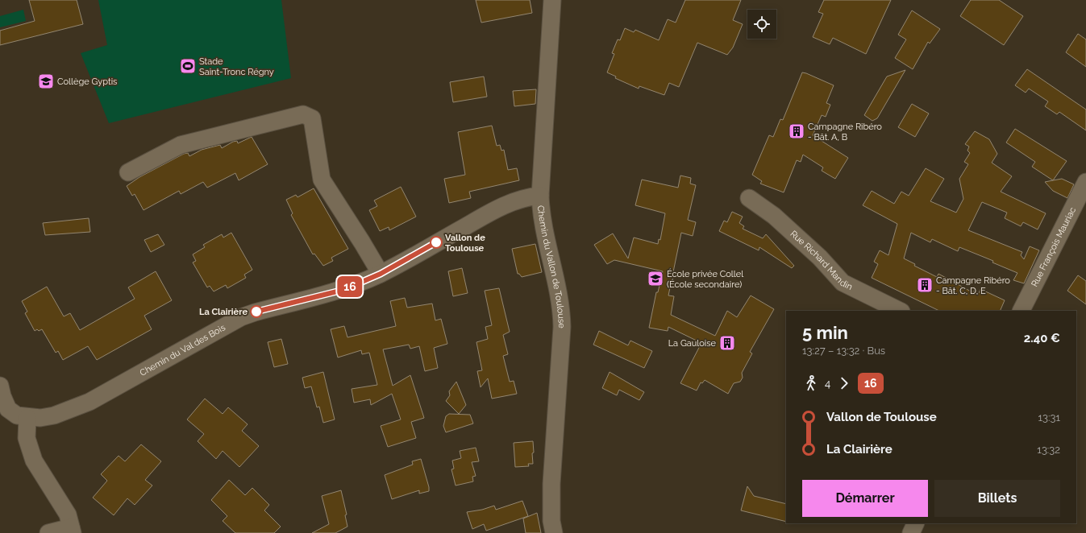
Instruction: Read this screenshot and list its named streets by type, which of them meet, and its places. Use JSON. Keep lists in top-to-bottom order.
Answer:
{
  "streets": {
    "street": [
      "Rue François Mauriac",
      "Rue Richard Mandin",
      "Chemin du Vallon de Toulouse",
      "Chemin du Val des Bois"
    ]
  },
  "crossings": [
    ["Chemin du Vallon de Toulouse", "Chemin du Val des Bois"]
  ],
  "places": {
    "sports": ["Stade Saint-Tronc Régny"],
    "school or university": ["Collège Gyptis", "École privée Collel (École secondaire)"],
    "building": ["Campagne Ribéro - Bât. A, B", "Campagne Ribéro - Bât. C, D, E", "La Gauloise"],
    "other": ["Vallon de Toulouse", "La Clairière"]
  },
  "lines": ["bus line 16"],
  "page": {
    "on_map": "16",
    "heading": ["5 min", "13:27 – 13:32 · Bus", "2.40 €"],
    "legs": ["4", "16"],
    "list": [
      {
        "name": "Vallon de Toulouse",
        "value": "13:31"
      },
      {
        "name": "La Clairière",
        "value": "13:32"
      }
    ],
    "buttons": ["Démarrer", "Billets"]
  }
}
